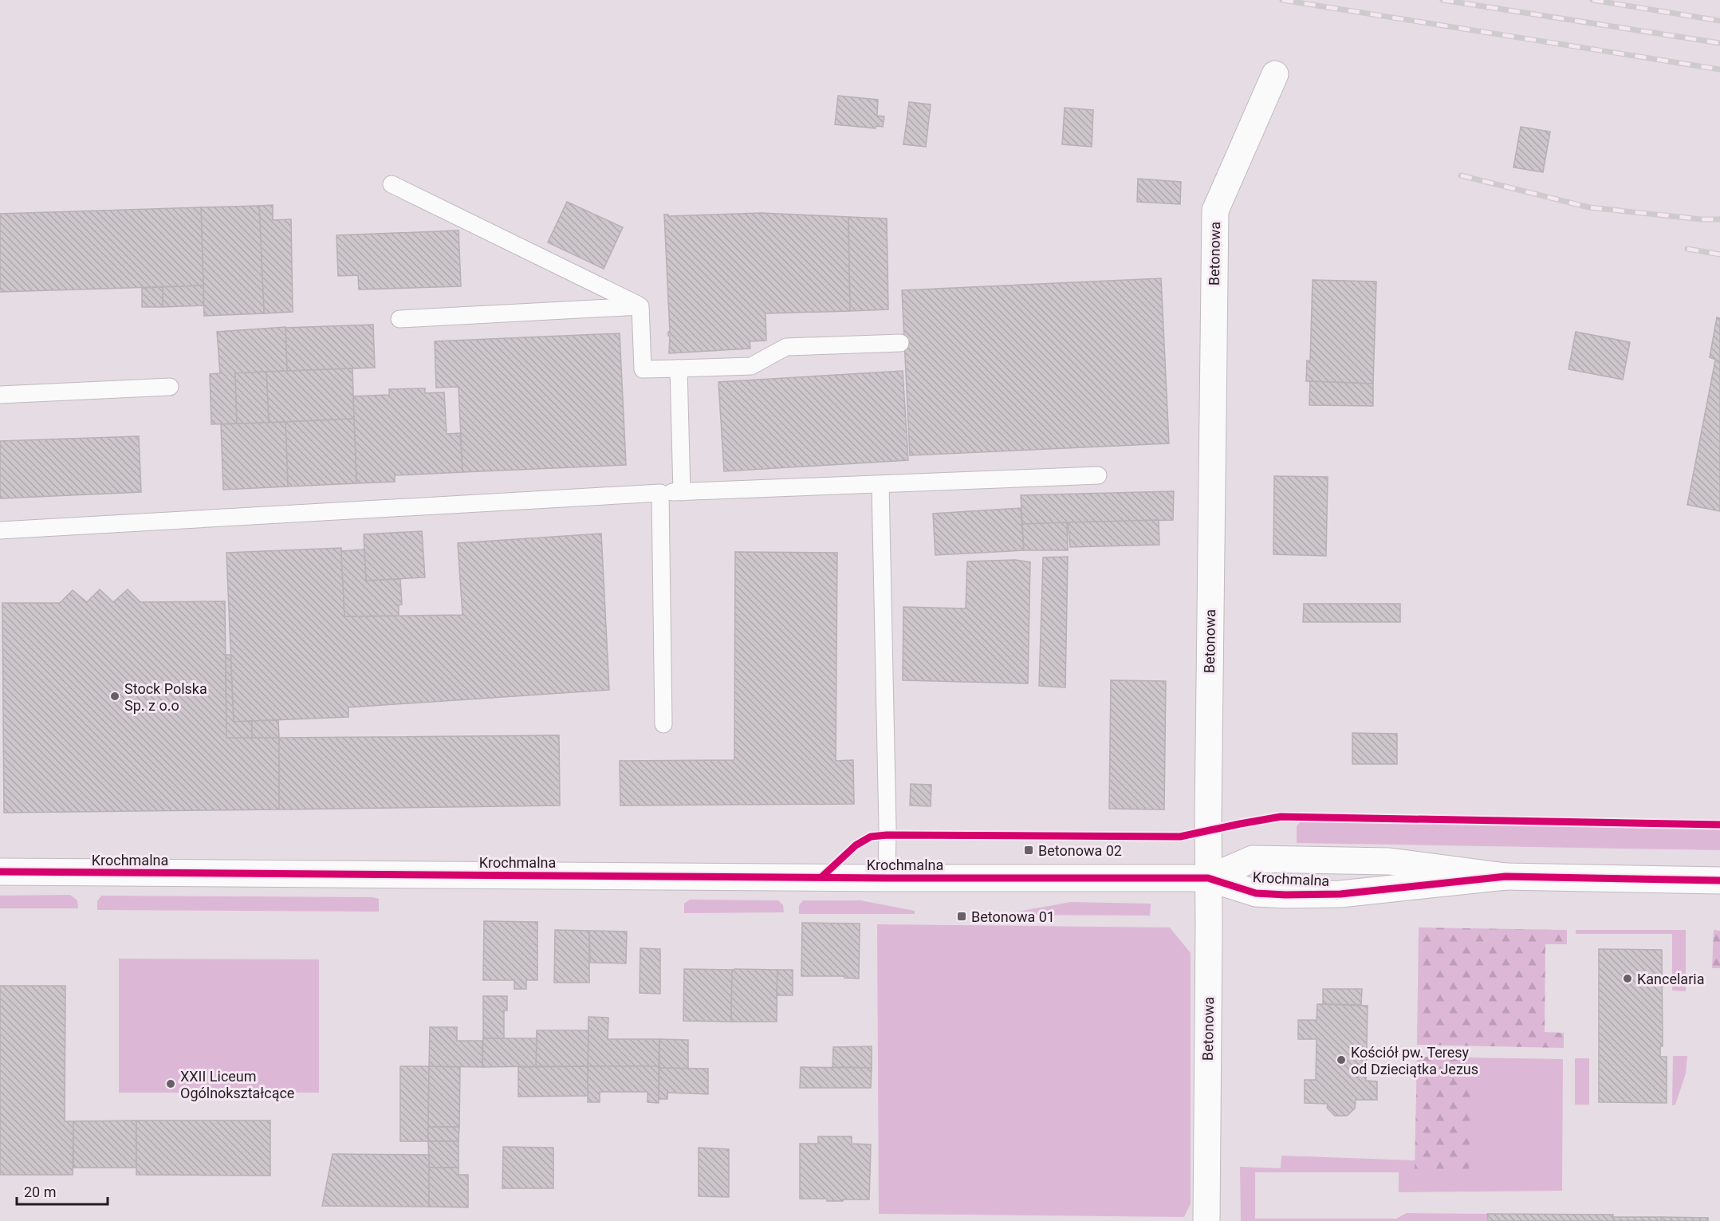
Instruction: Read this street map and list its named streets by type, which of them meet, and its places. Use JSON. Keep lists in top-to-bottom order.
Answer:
{
  "streets": {
    "street": ["Betonowa", "Krochmalna"]
  },
  "crossings": [
    ["Betonowa", "Krochmalna"]
  ],
  "places": {
    "other": [
      "Stock Polska Sp. z o.o",
      "Kancelaria",
      "Kościół pw. Teresy od Dzieciątka Jezus",
      "XXII Liceum Ogólnokształcące"
    ],
    "transit": ["Betonowa 02", "Betonowa 01"]
  },
  "scale_bar": "20 m"
}
